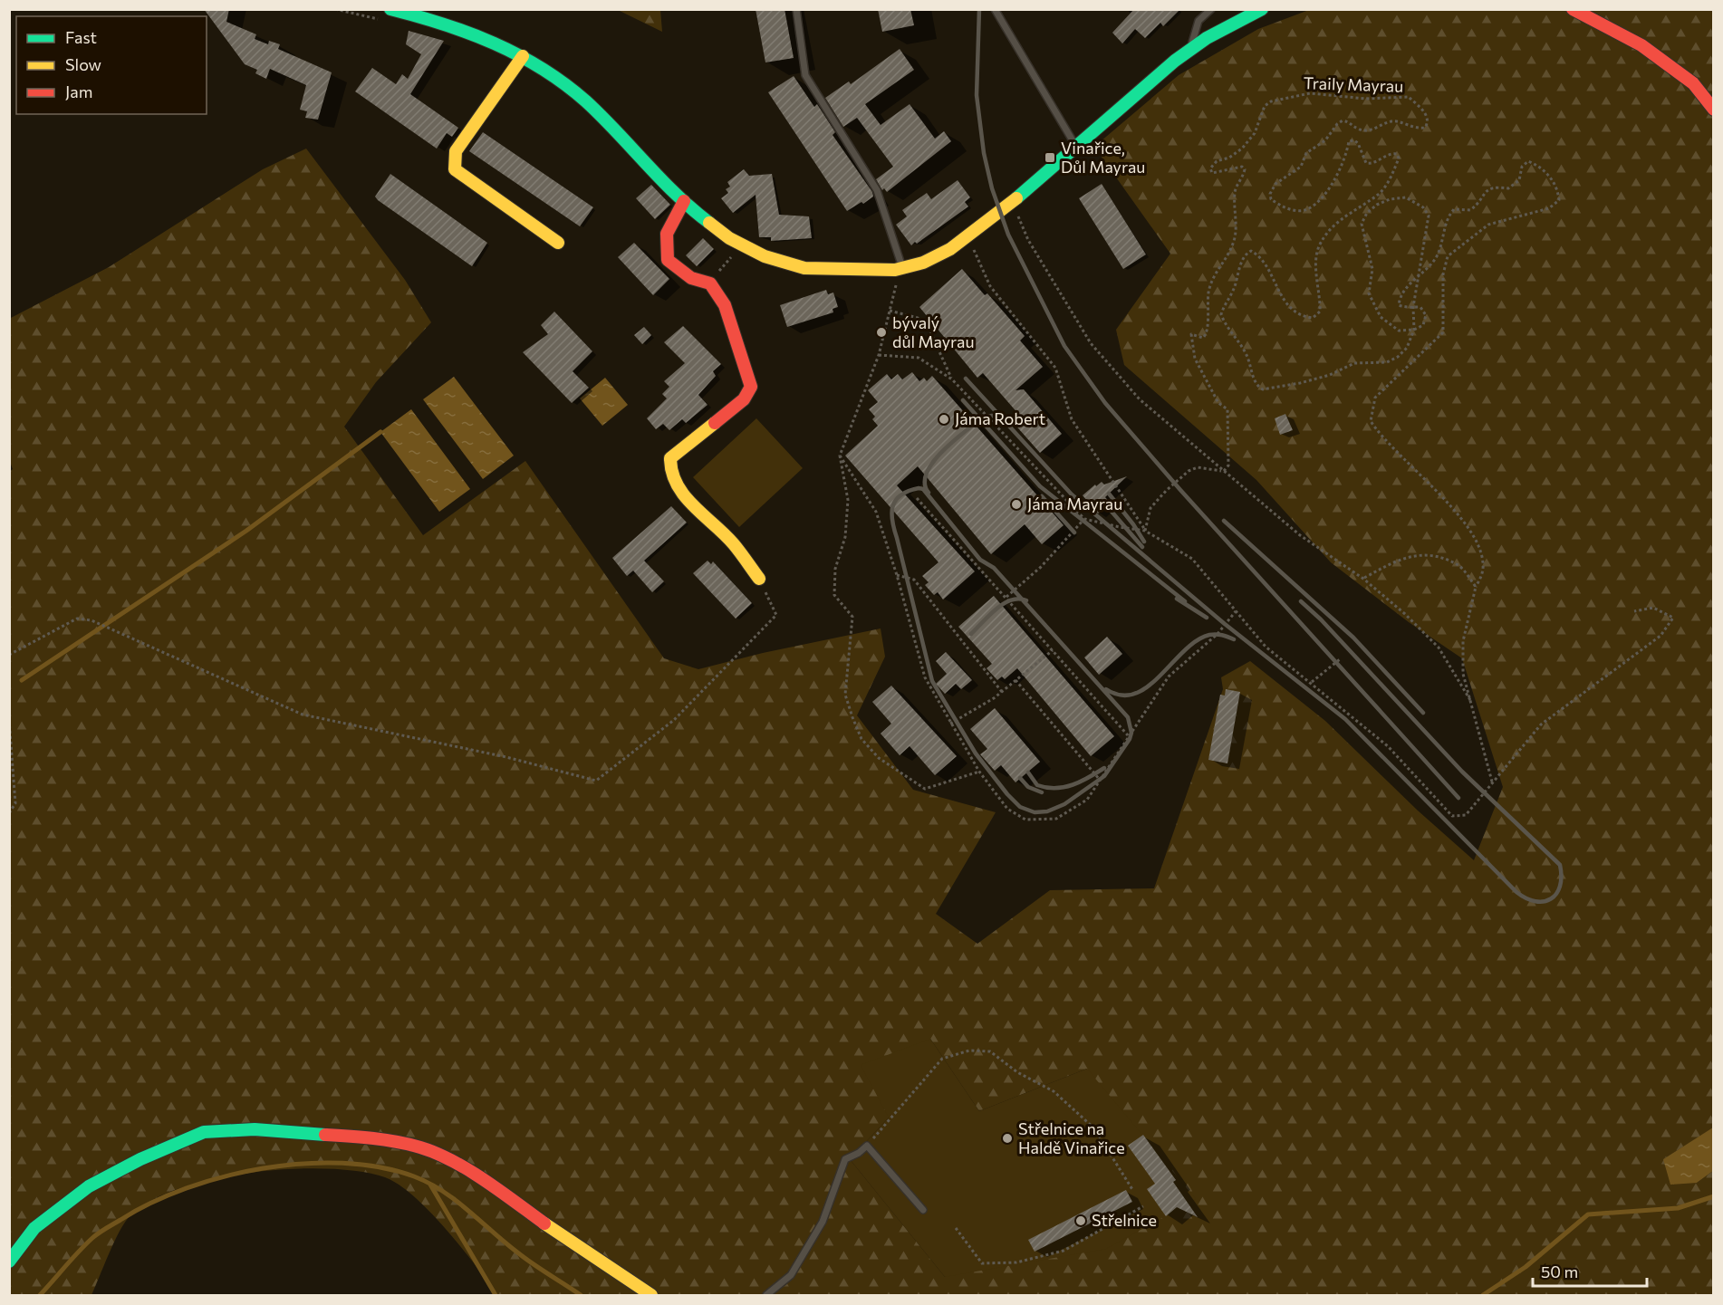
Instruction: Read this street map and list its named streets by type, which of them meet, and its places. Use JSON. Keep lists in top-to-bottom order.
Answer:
{
  "streets": {
    "path": ["Traily Mayrau"]
  },
  "places": {
    "transit": ["Vinařice, Důl Mayrau"],
    "other": [
      "bývalý důl Mayrau",
      "Jáma Robert",
      "Jáma Mayrau",
      "Střelnice na Haldě Vinařice",
      "Střelnice"
    ]
  },
  "legend": ["Fast", "Slow", "Jam"],
  "scale_bar": "50 m"
}
